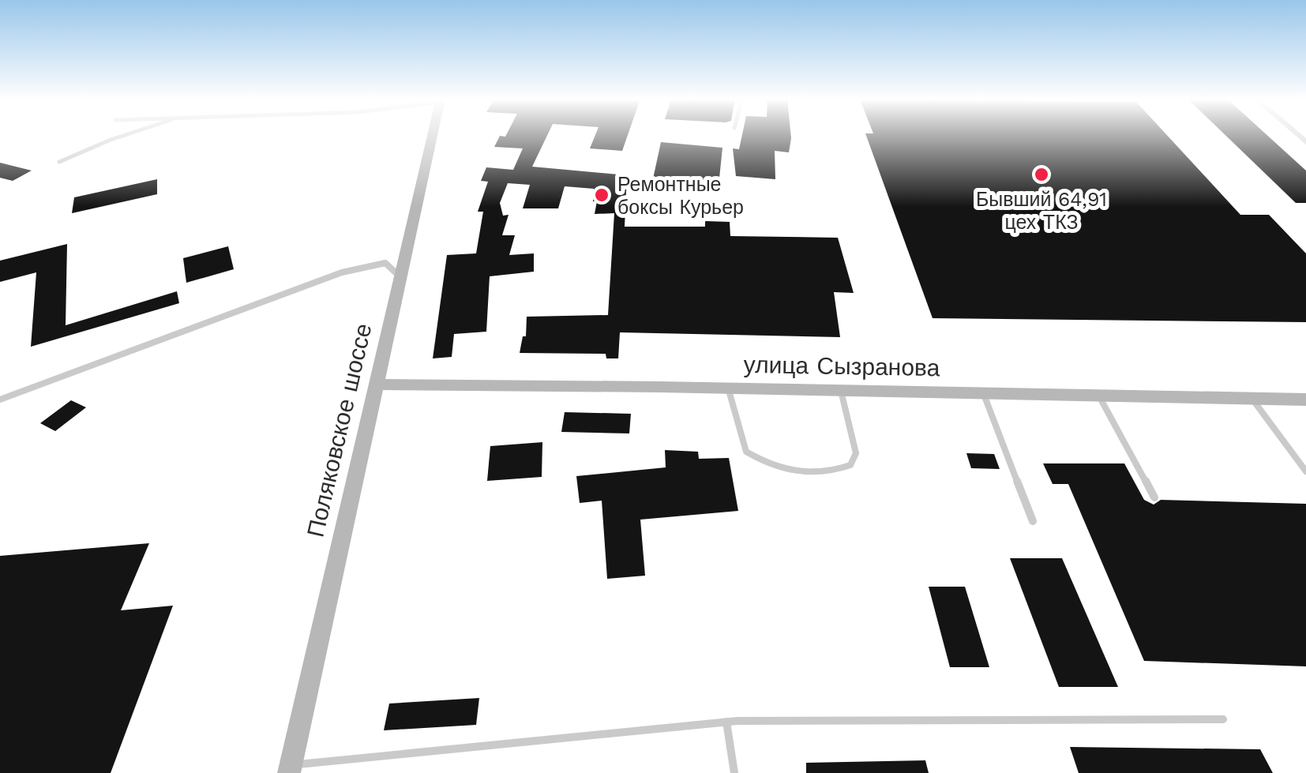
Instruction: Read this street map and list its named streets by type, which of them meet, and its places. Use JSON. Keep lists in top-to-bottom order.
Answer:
{
  "streets": {
    "main road": ["улица Сызранова", "Поляковское шоссе"]
  },
  "crossings": [
    ["улица Сызранова", "Поляковское шоссе"]
  ],
  "places": ["Бывший 64,91 цех ТКЗ", "Ремонтные боксы Курьер"]
}
